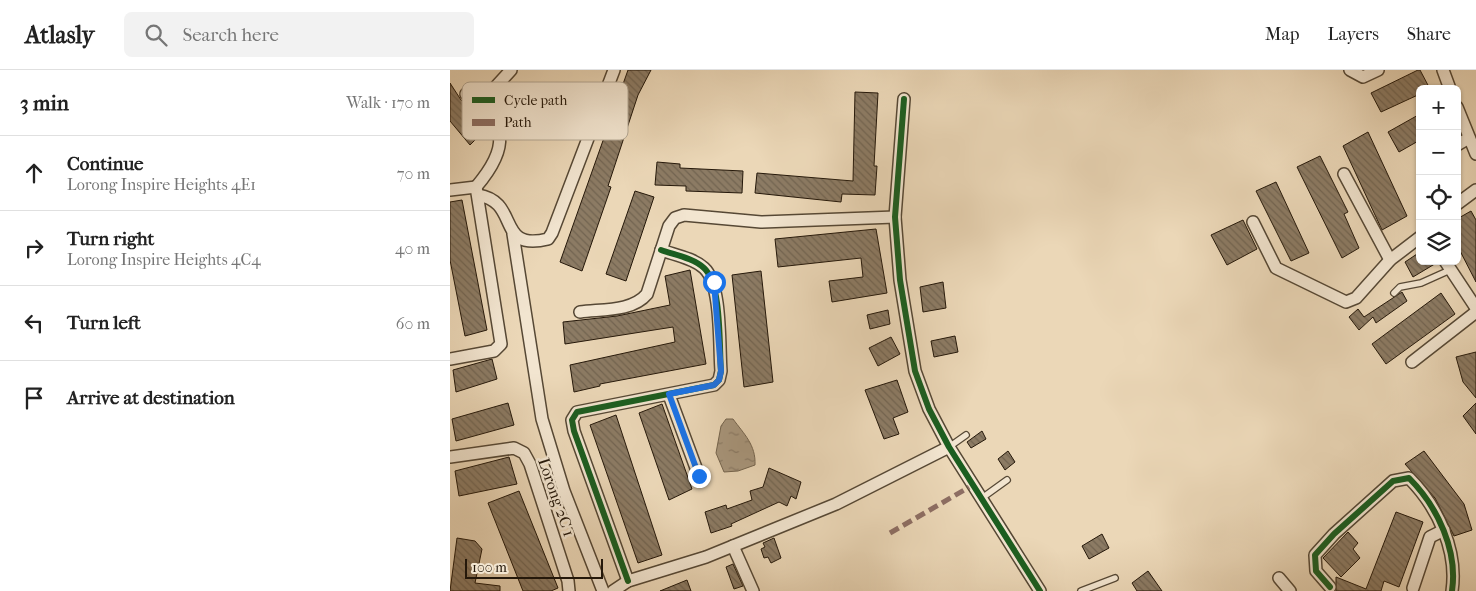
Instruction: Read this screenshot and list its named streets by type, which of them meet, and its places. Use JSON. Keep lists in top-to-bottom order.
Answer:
{
  "streets": {
    "street": ["Lorong 2C 1"]
  },
  "legend": ["Cycle path", "Path"],
  "scale_bar": "100 m",
  "page": {
    "header": "Atlasly",
    "search": "Search here",
    "nav": ["Map", "Layers", "Share"],
    "heading": ["3 min", "Walk · 170 m"],
    "map_buttons": ["+", "−"],
    "list": [
      ["Continue", "Lorong Inspire Heights 4E1", "70 m"],
      ["Turn right", "Lorong Inspire Heights 4C4", "40 m"],
      ["Turn left", "60 m"],
      "Arrive at destination"
    ],
    "scale": "100 m"
  }
}
